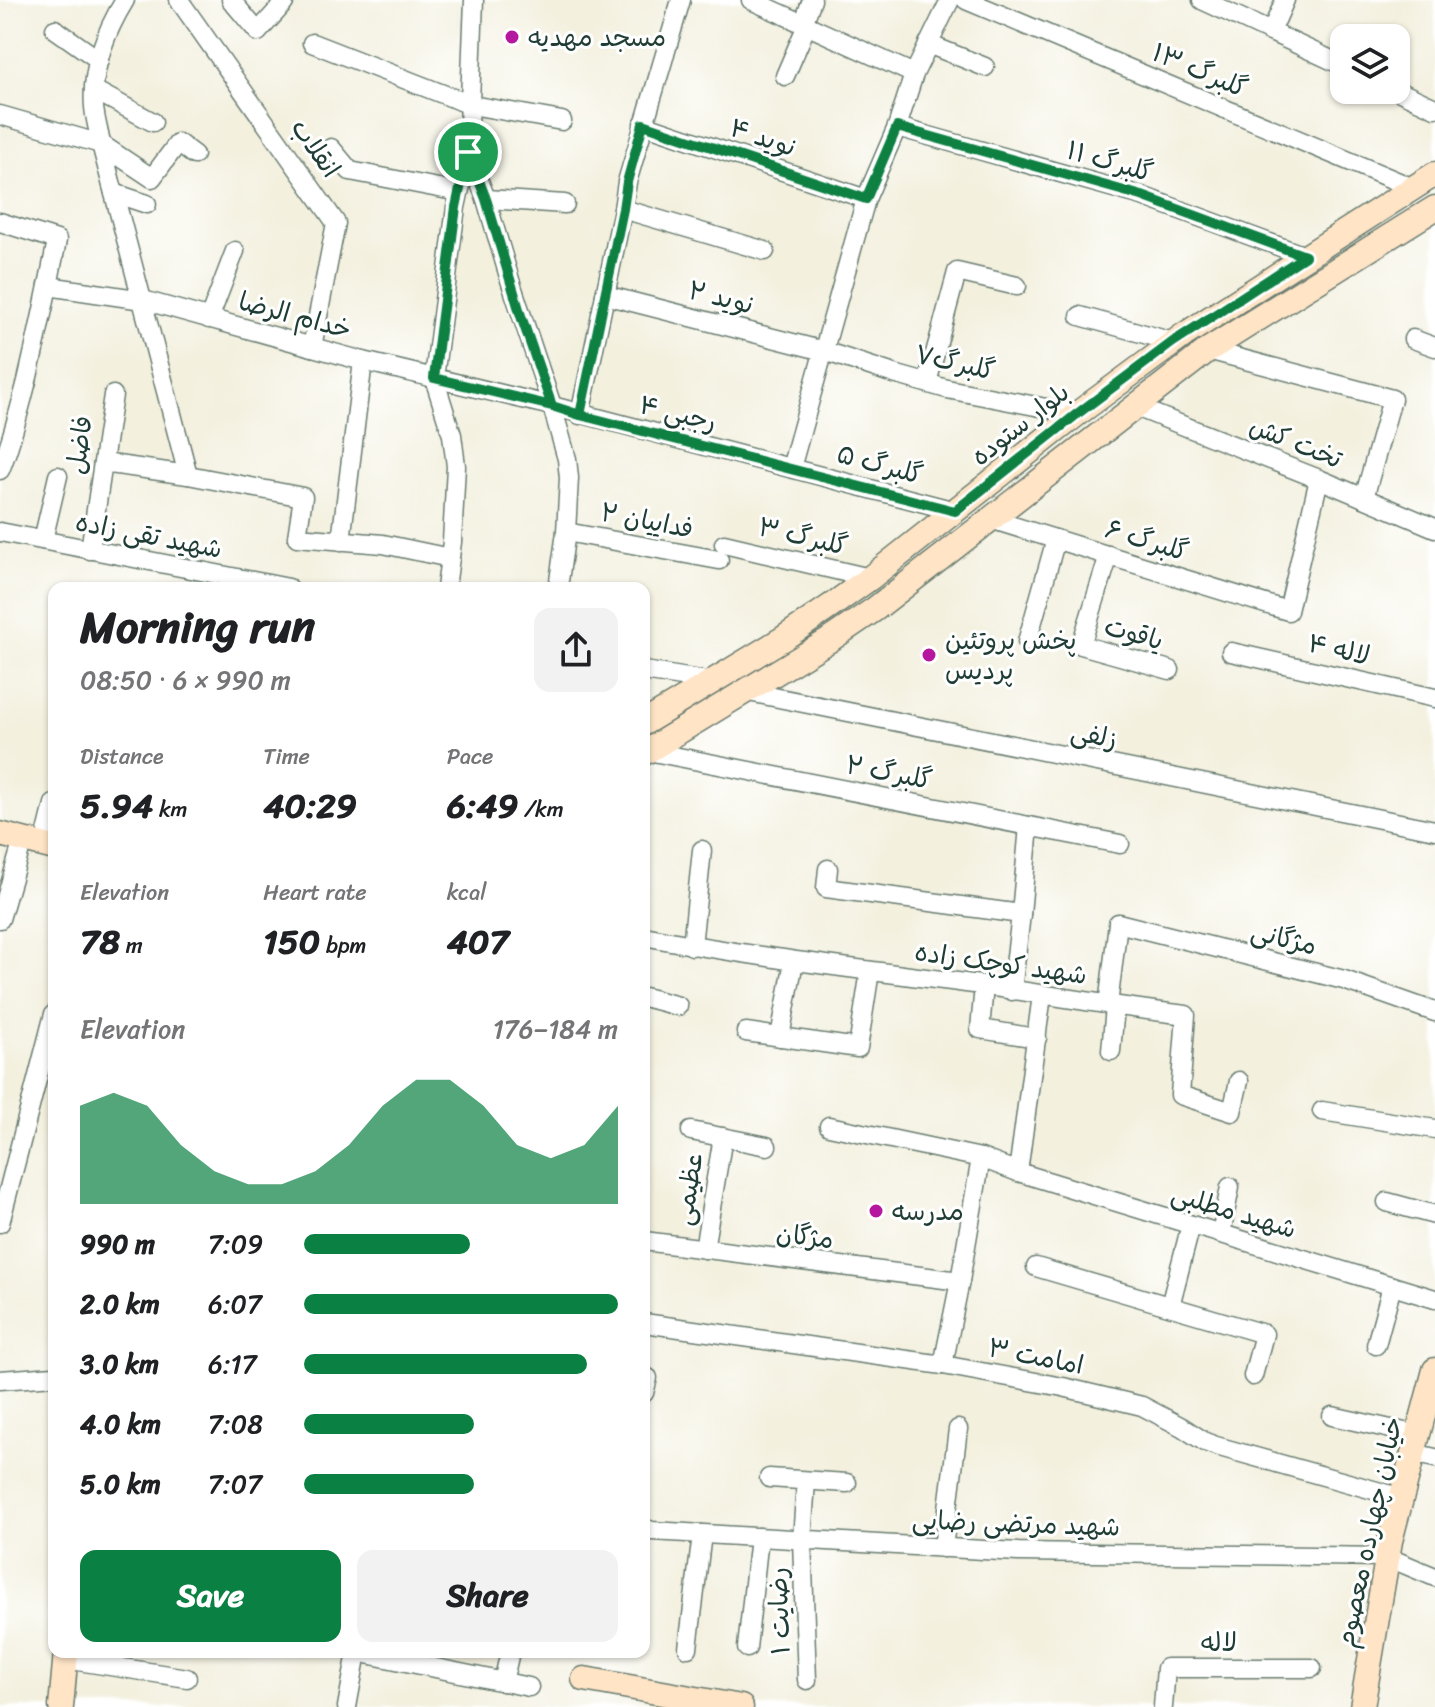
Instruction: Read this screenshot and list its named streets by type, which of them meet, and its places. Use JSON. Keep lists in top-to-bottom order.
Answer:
{
  "streets": {
    "main road": ["بلوار ستوده", "خیابان چهارده معصوم"],
    "street": [
      "گلبرگ ۱۳",
      "نوید ۴",
      "انقلاب",
      "گلبرگ ۱۱",
      "نوید ۲",
      "خدام الرضا",
      "گلبرگ۷",
      "رجبی ۴",
      "تخت کش",
      "فاضل",
      "گلبرگ ۵",
      "فداییان ۲",
      "شهید تقی زاده",
      "گلبرگ ۳",
      "گلبرگ ۶",
      "یاقوت",
      "لاله ۴",
      "زلفی",
      "گلبرگ ۲",
      "مژگانی",
      "شهید کوچک زاده",
      "عظیمی",
      "شهید مطلبی",
      "مژگان",
      "امامت ۳",
      "شهید مرتضی رضایی",
      "رضایت ۱",
      "لاله"
    ]
  },
  "crossings": [
    ["گلبرگ ۱۳", "بلوار ستوده"],
    ["انقلاب", "خدام الرضا"],
    ["گلبرگ ۱۱", "بلوار ستوده"],
    ["نوید ۲", "گلبرگ۷"],
    ["خدام الرضا", "رجبی ۴"],
    ["گلبرگ۷", "بلوار ستوده"],
    ["رجبی ۴", "گلبرگ ۵"],
    ["بلوار ستوده", "گلبرگ ۵"],
    ["بلوار ستوده", "گلبرگ ۳"],
    ["تخت کش", "گلبرگ ۶"],
    ["فاضل", "شهید تقی زاده"],
    ["فداییان ۲", "گلبرگ ۳"],
    ["گلبرگ ۶", "یاقوت"],
    ["مژگانی", "شهید کوچک زاده"],
    ["عظیمی", "مژگان"],
    ["امامت ۳", "خیابان چهارده معصوم"],
    ["شهید مرتضی رضایی", "خیابان چهارده معصوم"],
    ["شهید مرتضی رضایی", "رضایت ۱"]
  ],
  "places": ["مسجد مهدیه", "پخش پروتئین پردیس", "مدرسه"],
  "page": {
    "heading": ["Morning run", "08:50 · 6 × 990 m"],
    "stats": [
      ["Distance", "5.94 km"],
      ["Time", "40:29"],
      ["Pace", "6:49 /km"],
      ["Elevation", "78 m"],
      ["Heart rate", "150 bpm"],
      ["kcal", "407"]
    ],
    "chart": ["Elevation", "176–184 m"],
    "list": [
      {
        "name": "990 m",
        "note": "7:09"
      },
      {
        "name": "2.0 km",
        "note": "6:07"
      },
      {
        "name": "3.0 km",
        "note": "6:17"
      },
      {
        "name": "4.0 km",
        "note": "7:08"
      },
      {
        "name": "5.0 km",
        "note": "7:07"
      }
    ],
    "buttons": ["Save", "Share"]
  }
}
